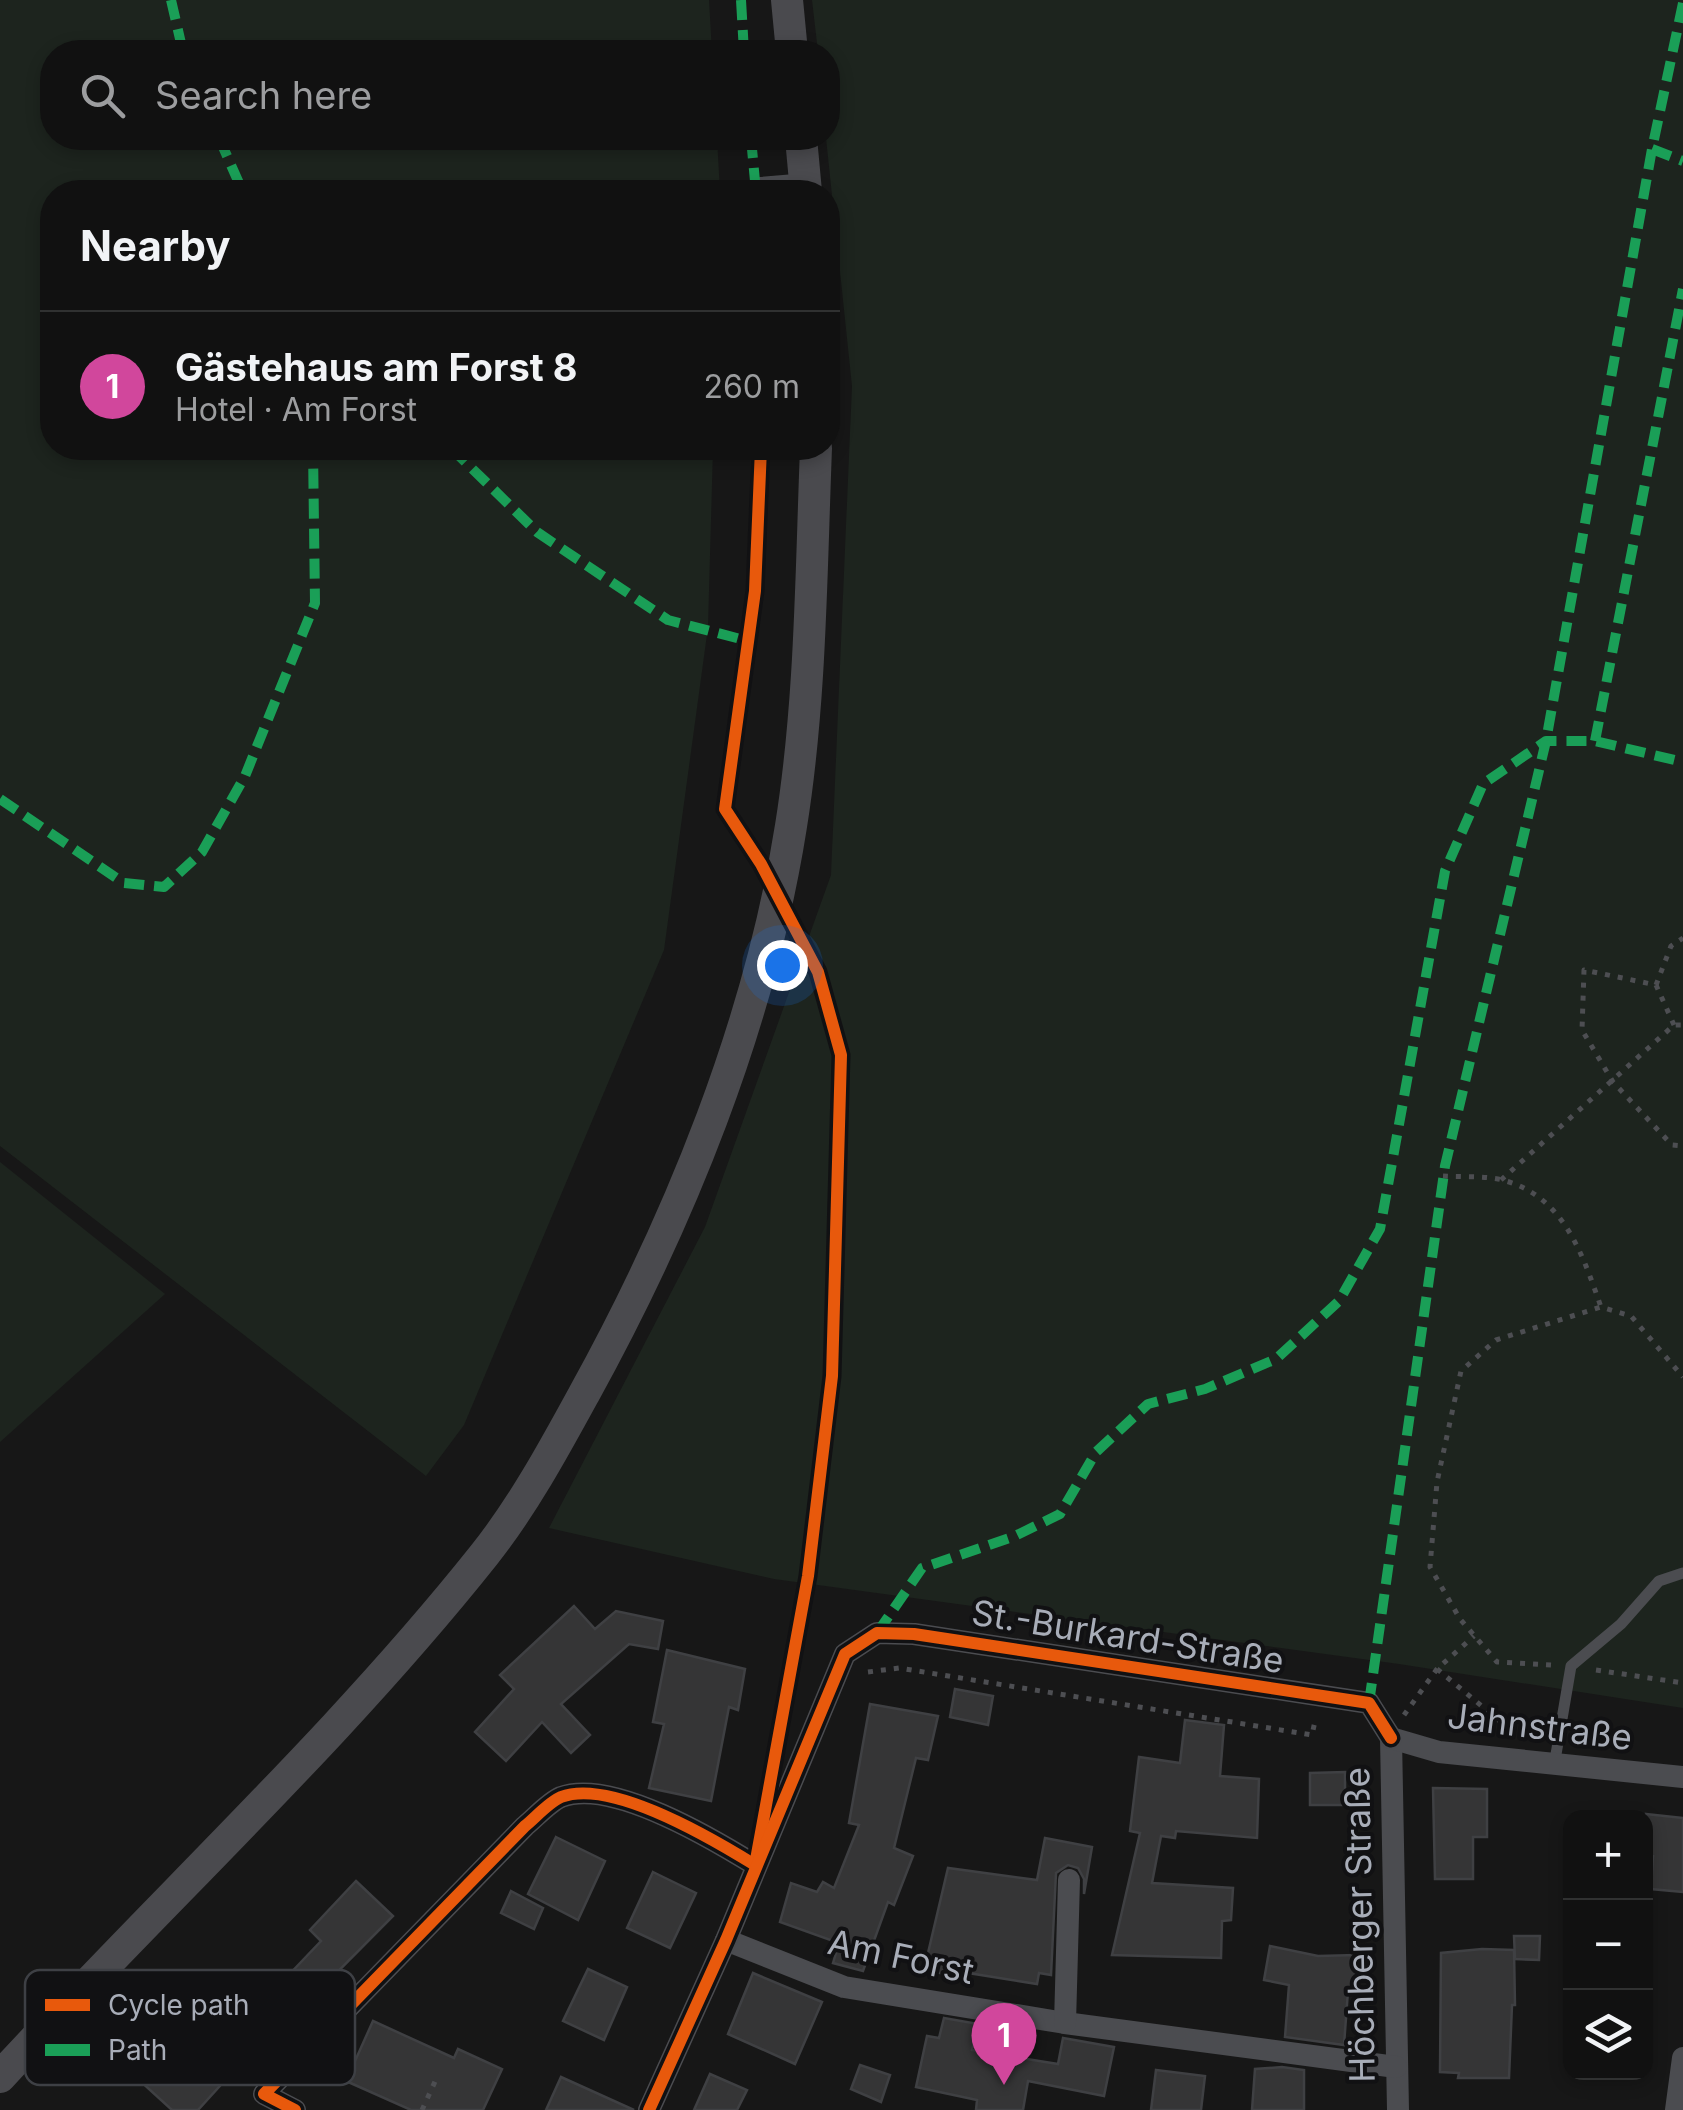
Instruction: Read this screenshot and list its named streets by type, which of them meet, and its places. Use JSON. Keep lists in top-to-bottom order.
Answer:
{
  "streets": {
    "street": [
      "St.-Burkard-Straße",
      "Jahnstraße",
      "Höchberger Straße",
      "Am Forst"
    ]
  },
  "crossings": [
    ["St.-Burkard-Straße", "Jahnstraße"],
    ["St.-Burkard-Straße", "Höchberger Straße"],
    ["Jahnstraße", "Höchberger Straße"],
    ["Höchberger Straße", "Am Forst"]
  ],
  "legend": ["Cycle path", "Path"],
  "page": {
    "search": "Search here",
    "heading": "Nearby",
    "list": [
      {
        "mark": "1",
        "name": "Gästehaus am Forst 8",
        "note": "Hotel · Am Forst",
        "value": "260 m"
      }
    ],
    "map_buttons": ["+", "−"],
    "pins": "1"
  }
}
